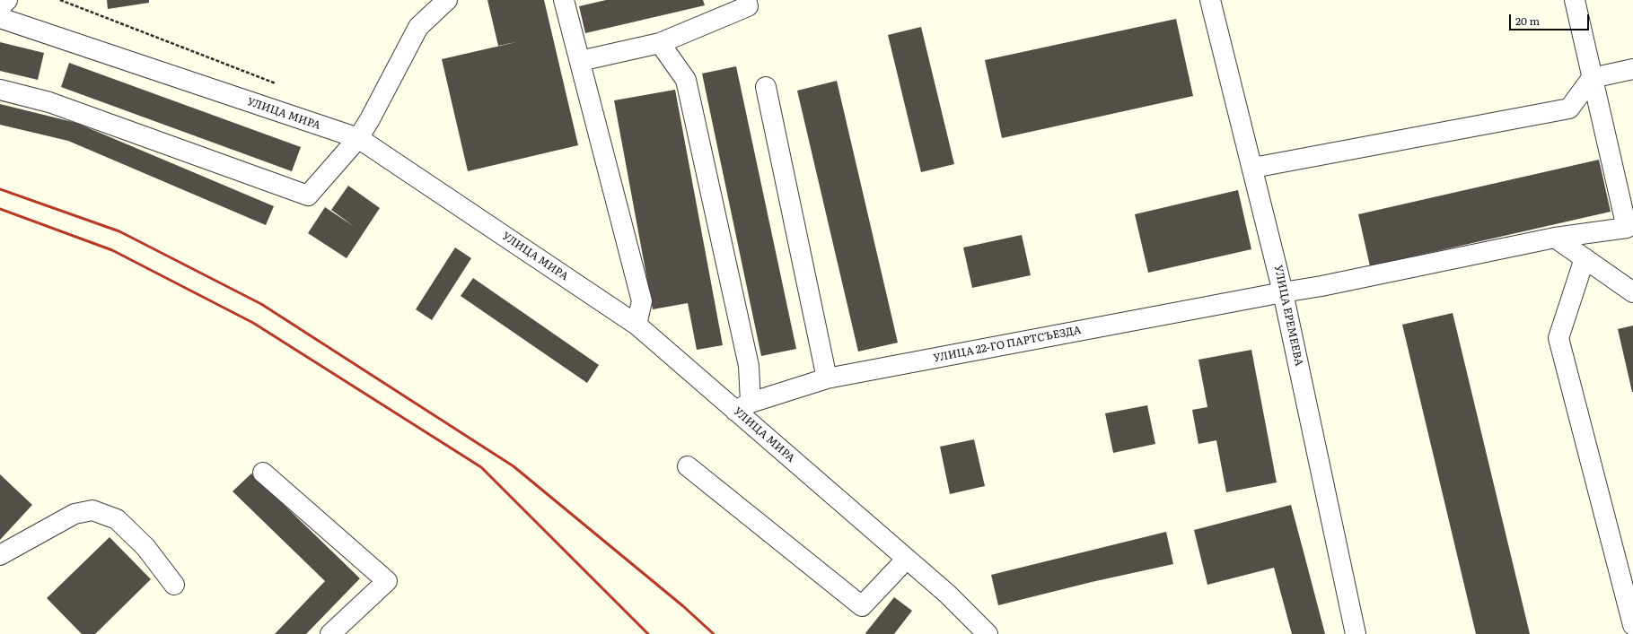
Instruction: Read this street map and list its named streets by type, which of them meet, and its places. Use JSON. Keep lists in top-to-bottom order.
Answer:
{
  "streets": {
    "street": ["УЛИЦА МИРА", "УЛИЦА ЕРЕМЕЕВА", "УЛИЦА 22-ГО ПАРТСЪЕЗДА"]
  },
  "crossings": [
    ["УЛИЦА МИРА", "УЛИЦА 22-ГО ПАРТСЪЕЗДА"],
    ["УЛИЦА ЕРЕМЕЕВА", "УЛИЦА 22-ГО ПАРТСЪЕЗДА"]
  ],
  "scale_bar": "20 m"
}
